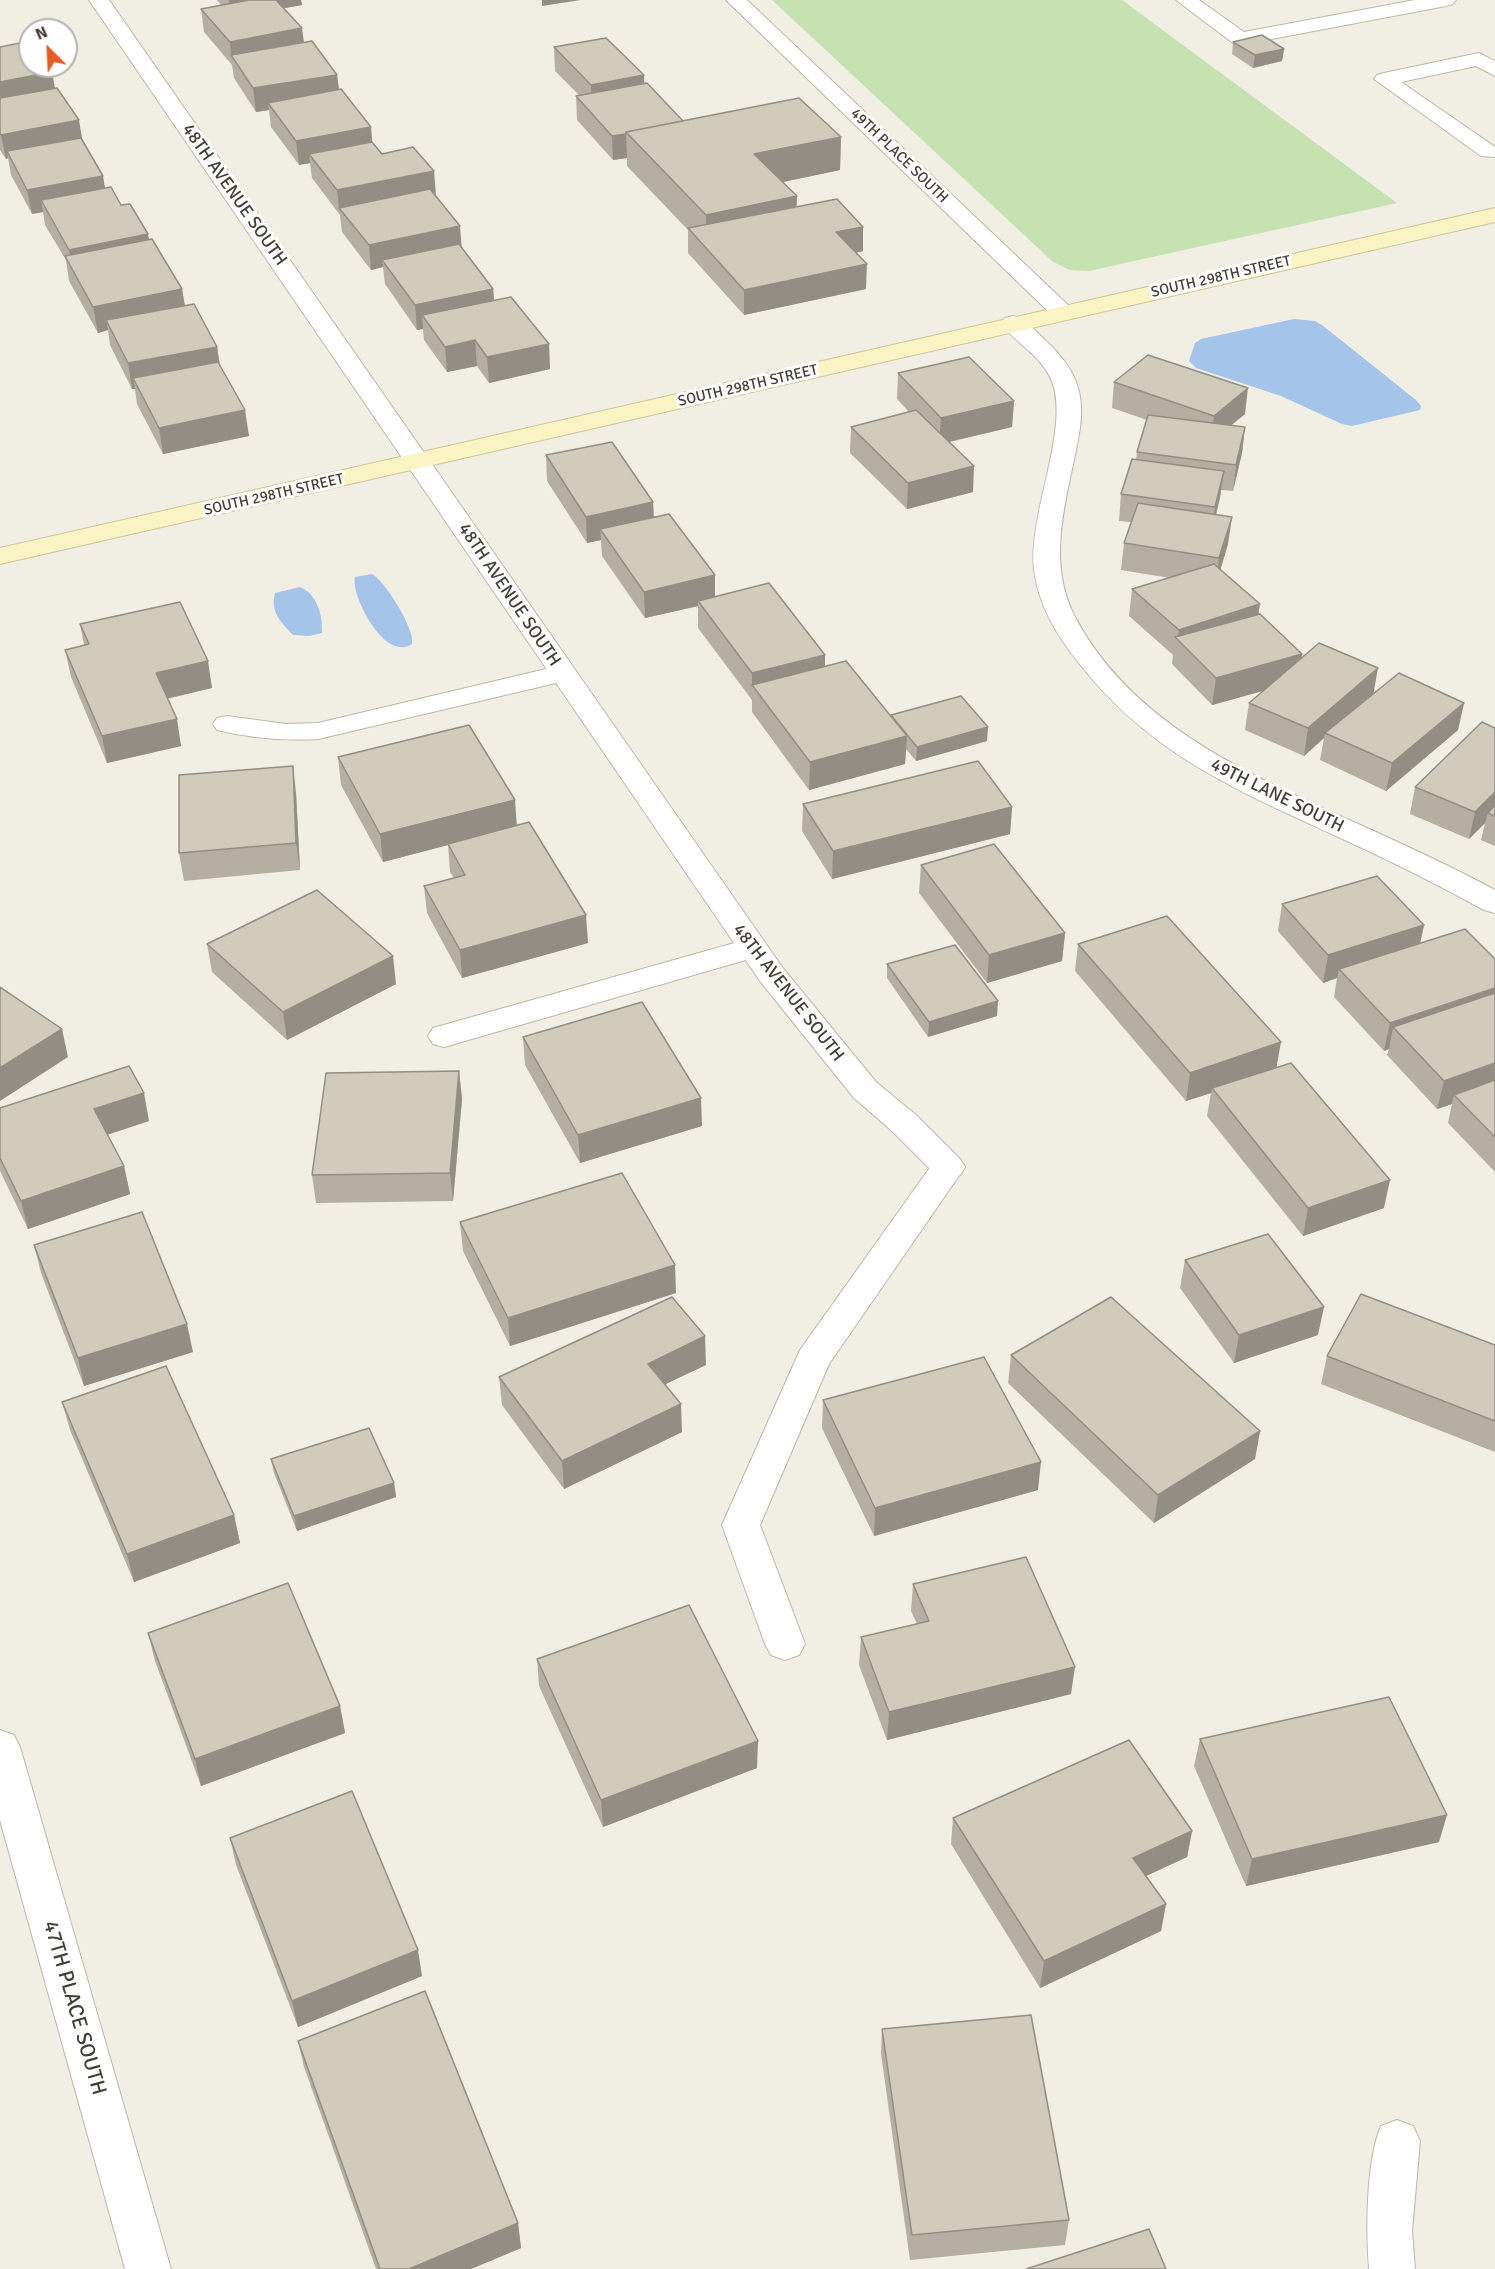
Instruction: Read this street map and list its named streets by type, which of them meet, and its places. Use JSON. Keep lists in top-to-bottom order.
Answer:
{
  "streets": {
    "street": [
      "49TH PLACE SOUTH",
      "48TH AVENUE SOUTH",
      "SOUTH 298TH STREET",
      "49TH LANE SOUTH",
      "47TH PLACE SOUTH"
    ]
  },
  "crossings": [
    ["49TH PLACE SOUTH", "SOUTH 298TH STREET"],
    ["48TH AVENUE SOUTH", "SOUTH 298TH STREET"],
    ["SOUTH 298TH STREET", "49TH LANE SOUTH"]
  ],
  "north": "top left"
}
